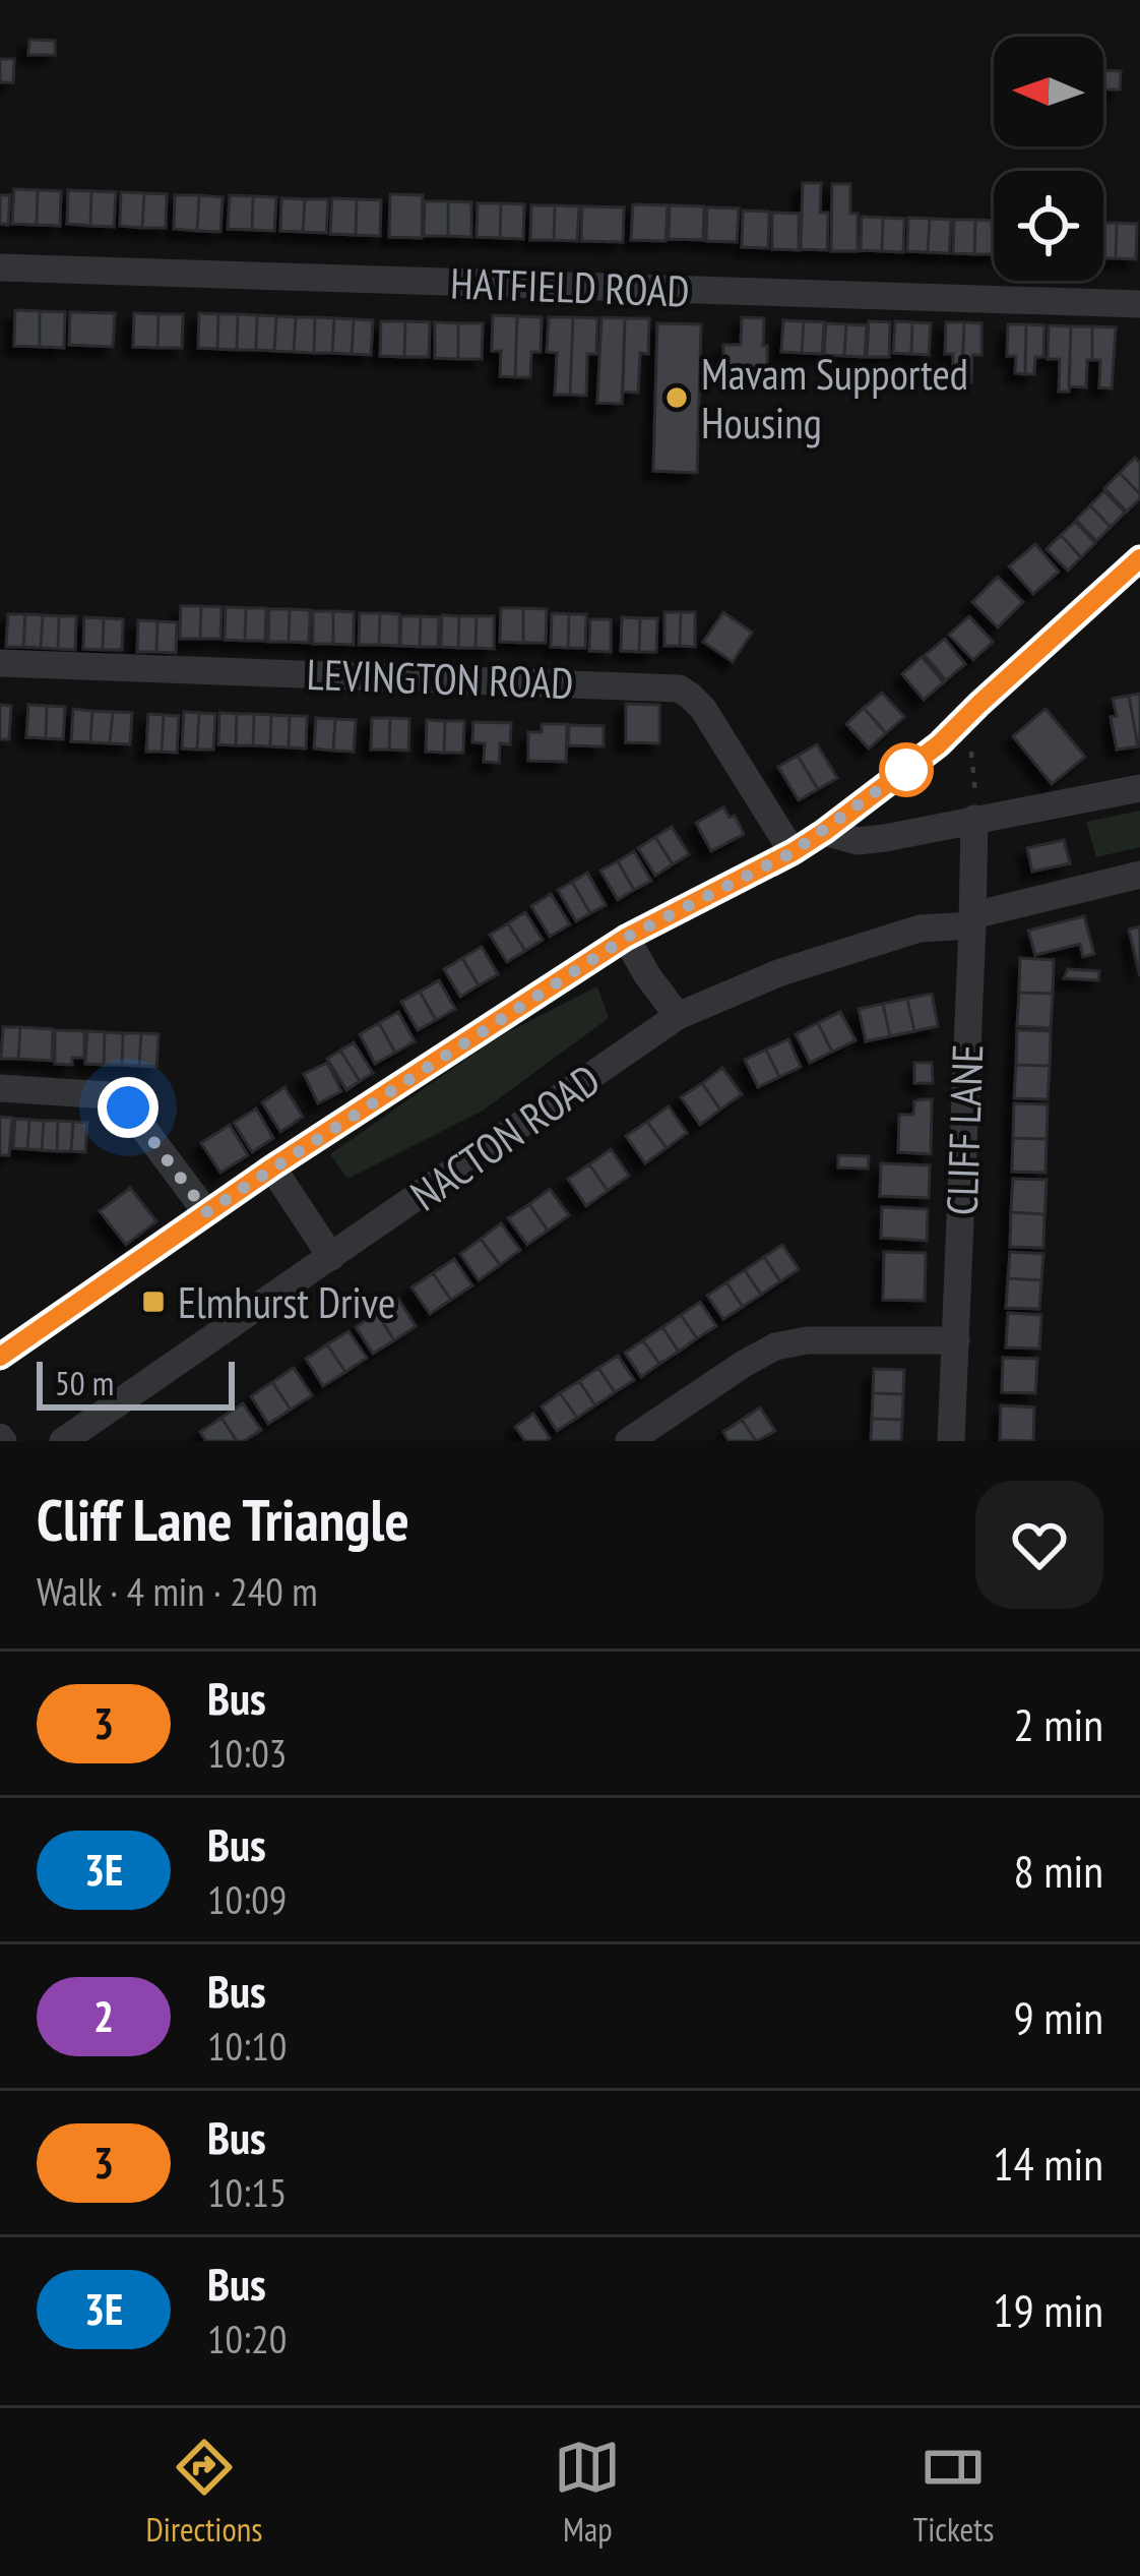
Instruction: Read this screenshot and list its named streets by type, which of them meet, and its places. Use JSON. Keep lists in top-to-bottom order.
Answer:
{
  "streets": {
    "street": [
      "HATFIELD ROAD",
      "LEVINGTON ROAD",
      "CLIFF LANE",
      "NACTON ROAD"
    ]
  },
  "crossings": [
    ["CLIFF LANE", "NACTON ROAD"]
  ],
  "places": {
    "other": ["Mavam Supported Housing"],
    "transit": ["Elmhurst Drive"]
  },
  "lines": ["bus line 3"],
  "scale_bar": "50 m",
  "north": "left",
  "page": {
    "scale": "50 m",
    "heading": ["Cliff Lane Triangle", "Walk · 4 min · 240 m"],
    "list": [
      {
        "mark": "3",
        "name": "Bus",
        "note": "10:03",
        "value": "2 min"
      },
      {
        "mark": "3E",
        "name": "Bus",
        "note": "10:09",
        "value": "8 min"
      },
      {
        "mark": "2",
        "name": "Bus",
        "note": "10:10",
        "value": "9 min"
      },
      {
        "mark": "3",
        "name": "Bus",
        "note": "10:15",
        "value": "14 min"
      },
      {
        "mark": "3E",
        "name": "Bus",
        "note": "10:20",
        "value": "19 min"
      }
    ],
    "tabs": ["Directions", "Map", "Tickets"]
  }
}
